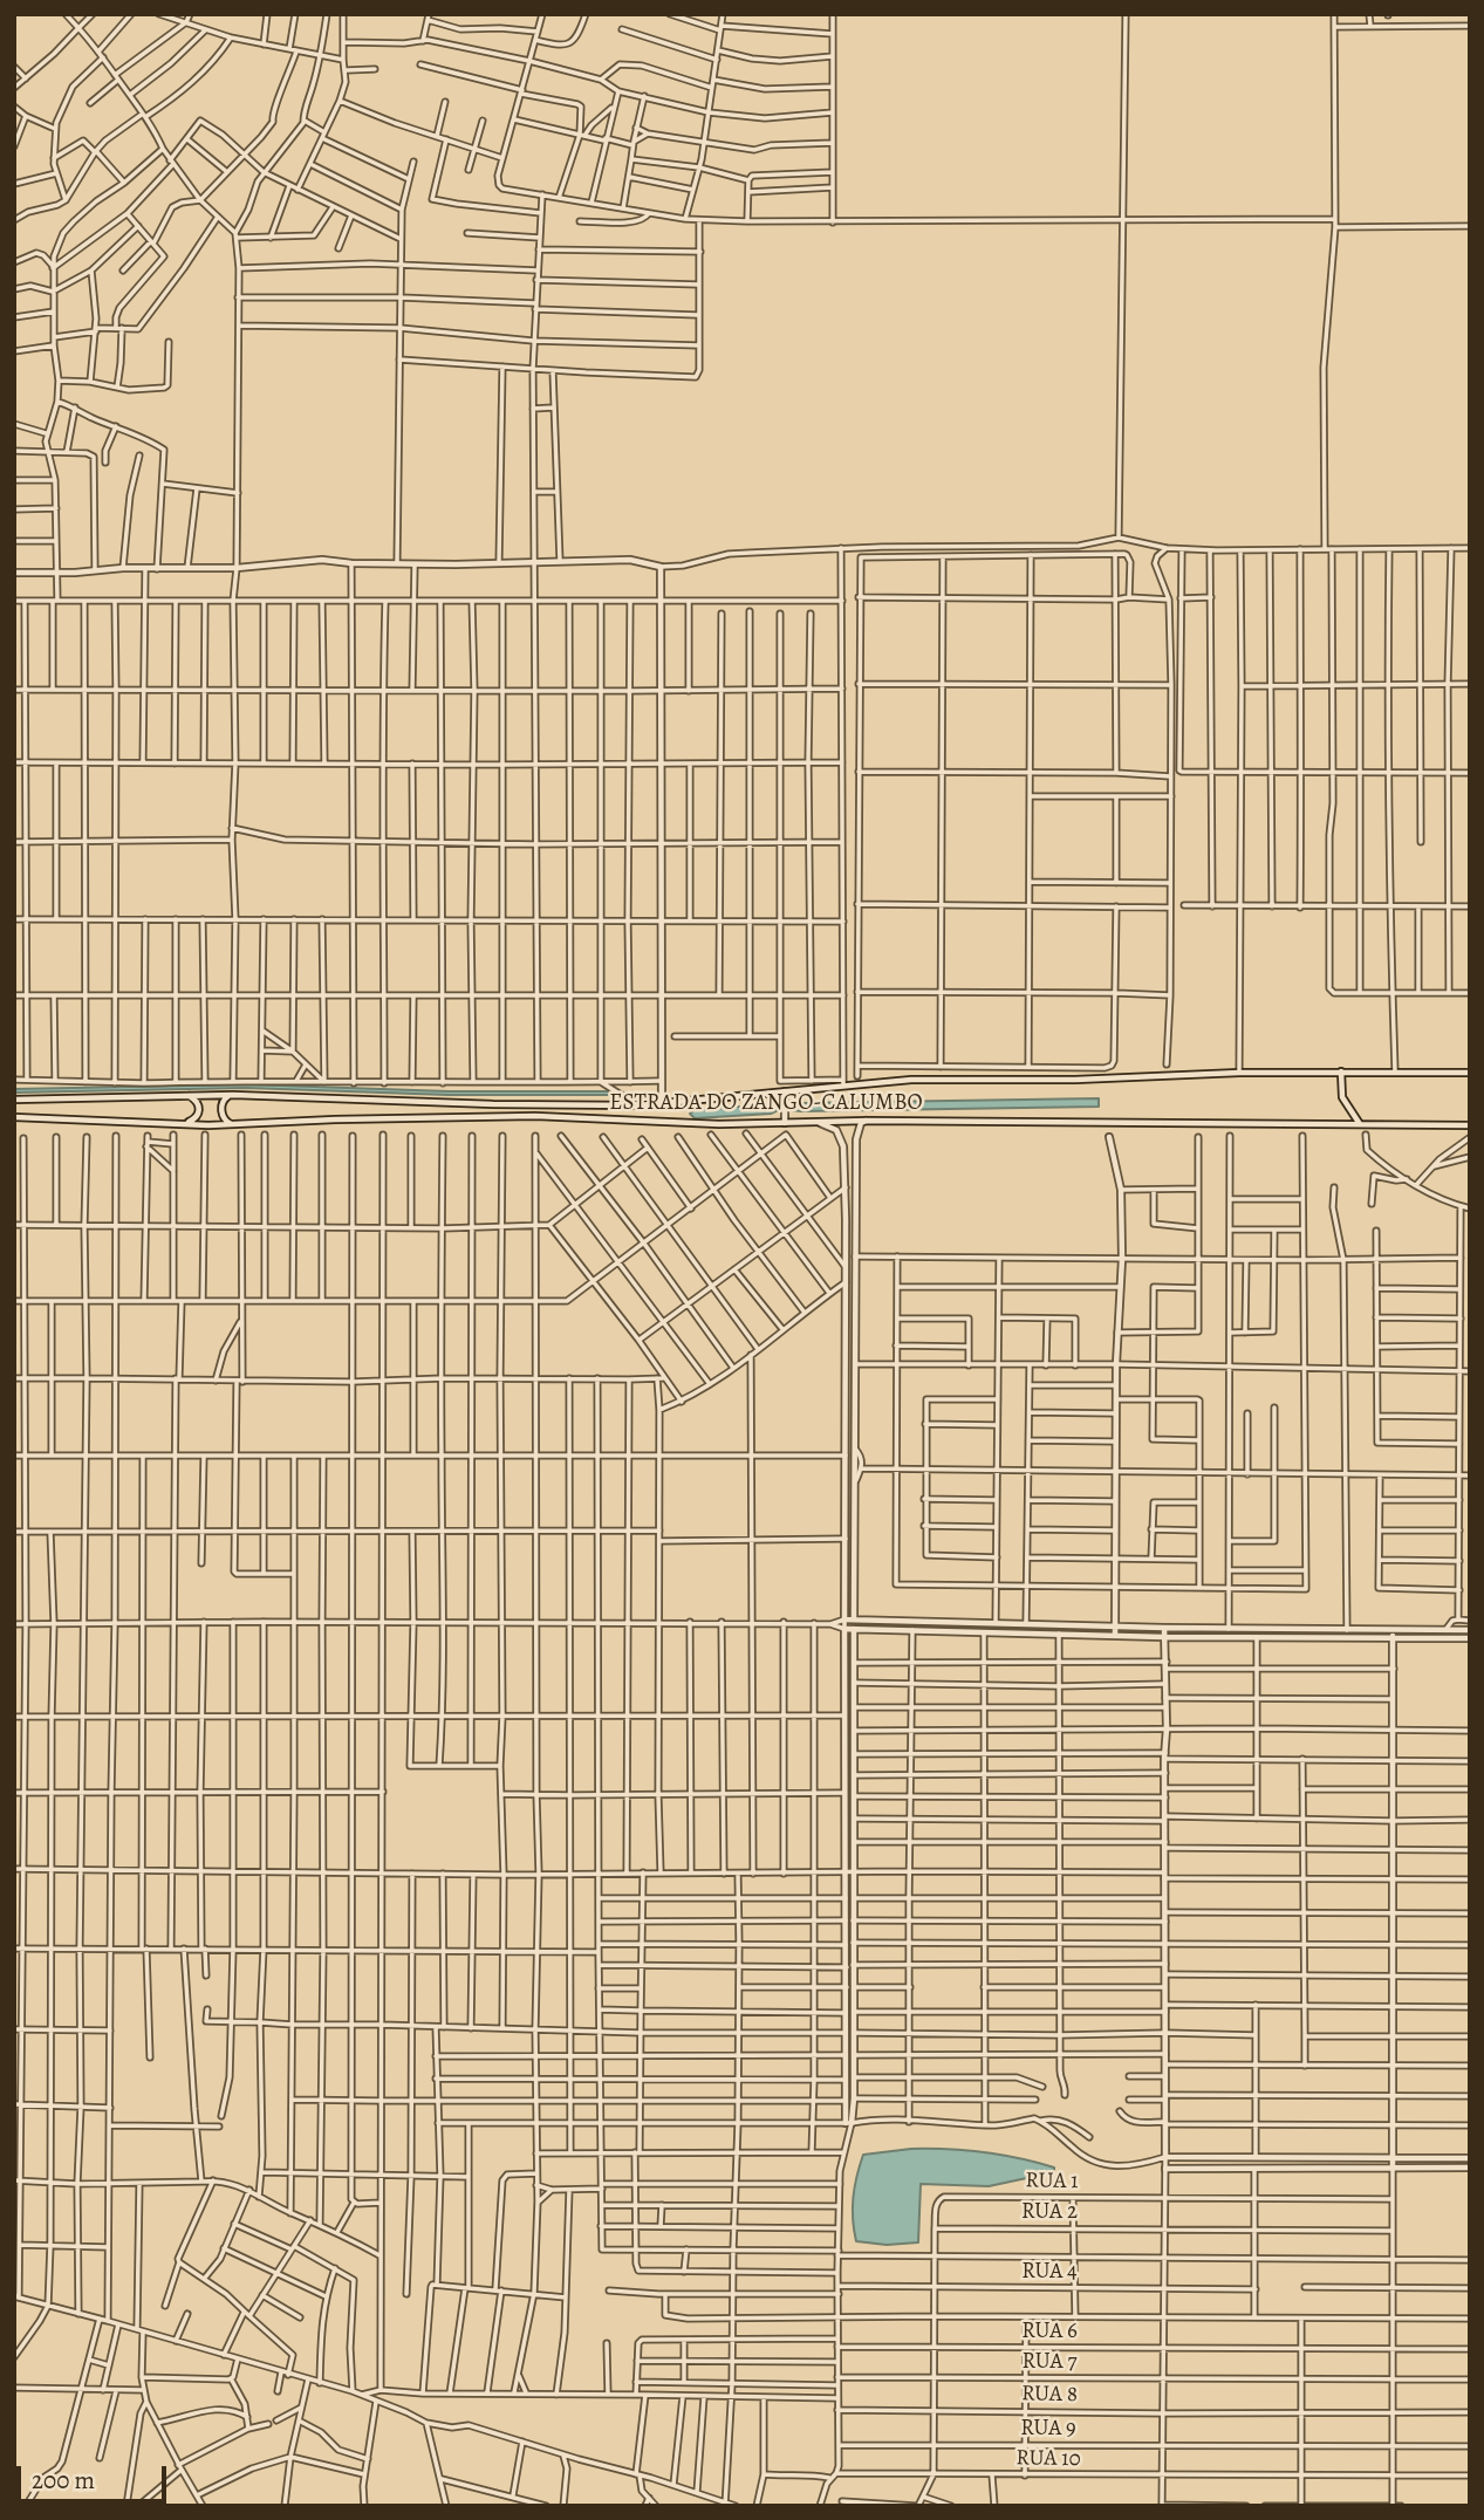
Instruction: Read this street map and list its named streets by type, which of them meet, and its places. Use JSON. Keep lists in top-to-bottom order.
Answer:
{
  "streets": {
    "street": [
      "ESTRADA DO ZANGO-CALUMBO",
      "RUA 1",
      "RUA 2",
      "RUA 4",
      "RUA 6",
      "RUA 7",
      "RUA 8",
      "RUA 9",
      "RUA 10"
    ]
  },
  "crossings": [
    ["RUA 1", "RUA 2"]
  ],
  "scale_bar": "200 m"
}
